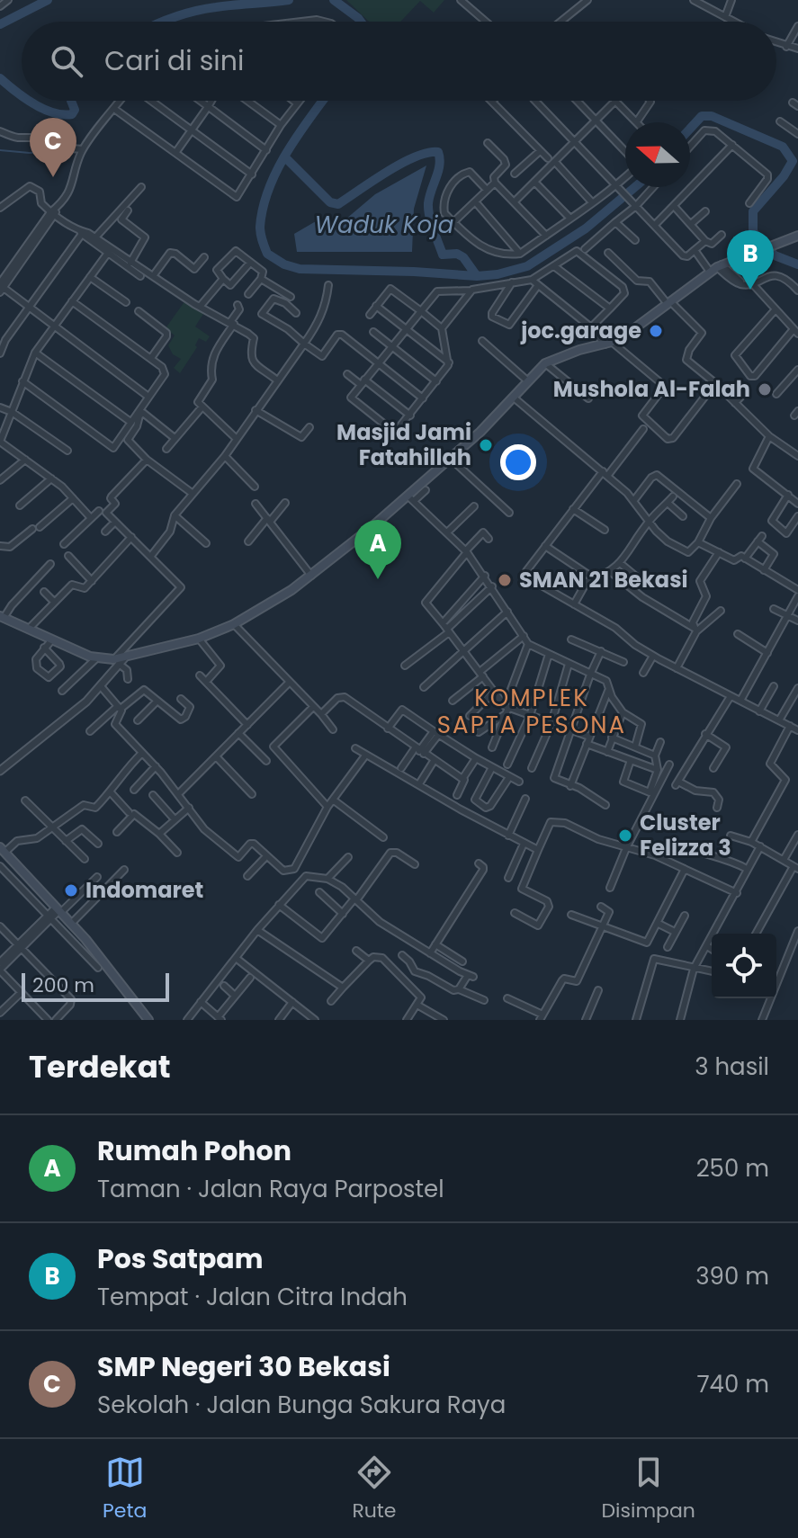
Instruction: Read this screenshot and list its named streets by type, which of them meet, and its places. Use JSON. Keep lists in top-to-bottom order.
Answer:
{
  "districts": ["KOMPLEK SAPTA PESONA"],
  "water": ["Waduk Koja"],
  "places": [
    "joc.garage",
    "Mushola Al-Falah",
    "Masjid Jami Fatahillah",
    "SMAN 21 Bekasi",
    "Cluster Felizza 3",
    "Indomaret"
  ],
  "scale_bar": "200 m",
  "north": "left",
  "page": {
    "search": "Cari di sini",
    "pins": ["C", "B", "A"],
    "scale": "200 m",
    "heading": ["Terdekat", "3 hasil"],
    "list": [
      {
        "mark": "A",
        "name": "Rumah Pohon",
        "note": "Taman · Jalan Raya Parpostel",
        "value": "250 m"
      },
      {
        "mark": "B",
        "name": "Pos Satpam",
        "note": "Tempat · Jalan Citra Indah",
        "value": "390 m"
      },
      {
        "mark": "C",
        "name": "SMP Negeri 30 Bekasi",
        "note": "Sekolah · Jalan Bunga Sakura Raya",
        "value": "740 m"
      }
    ],
    "nav": ["Peta", "Rute", "Disimpan"]
  }
}
